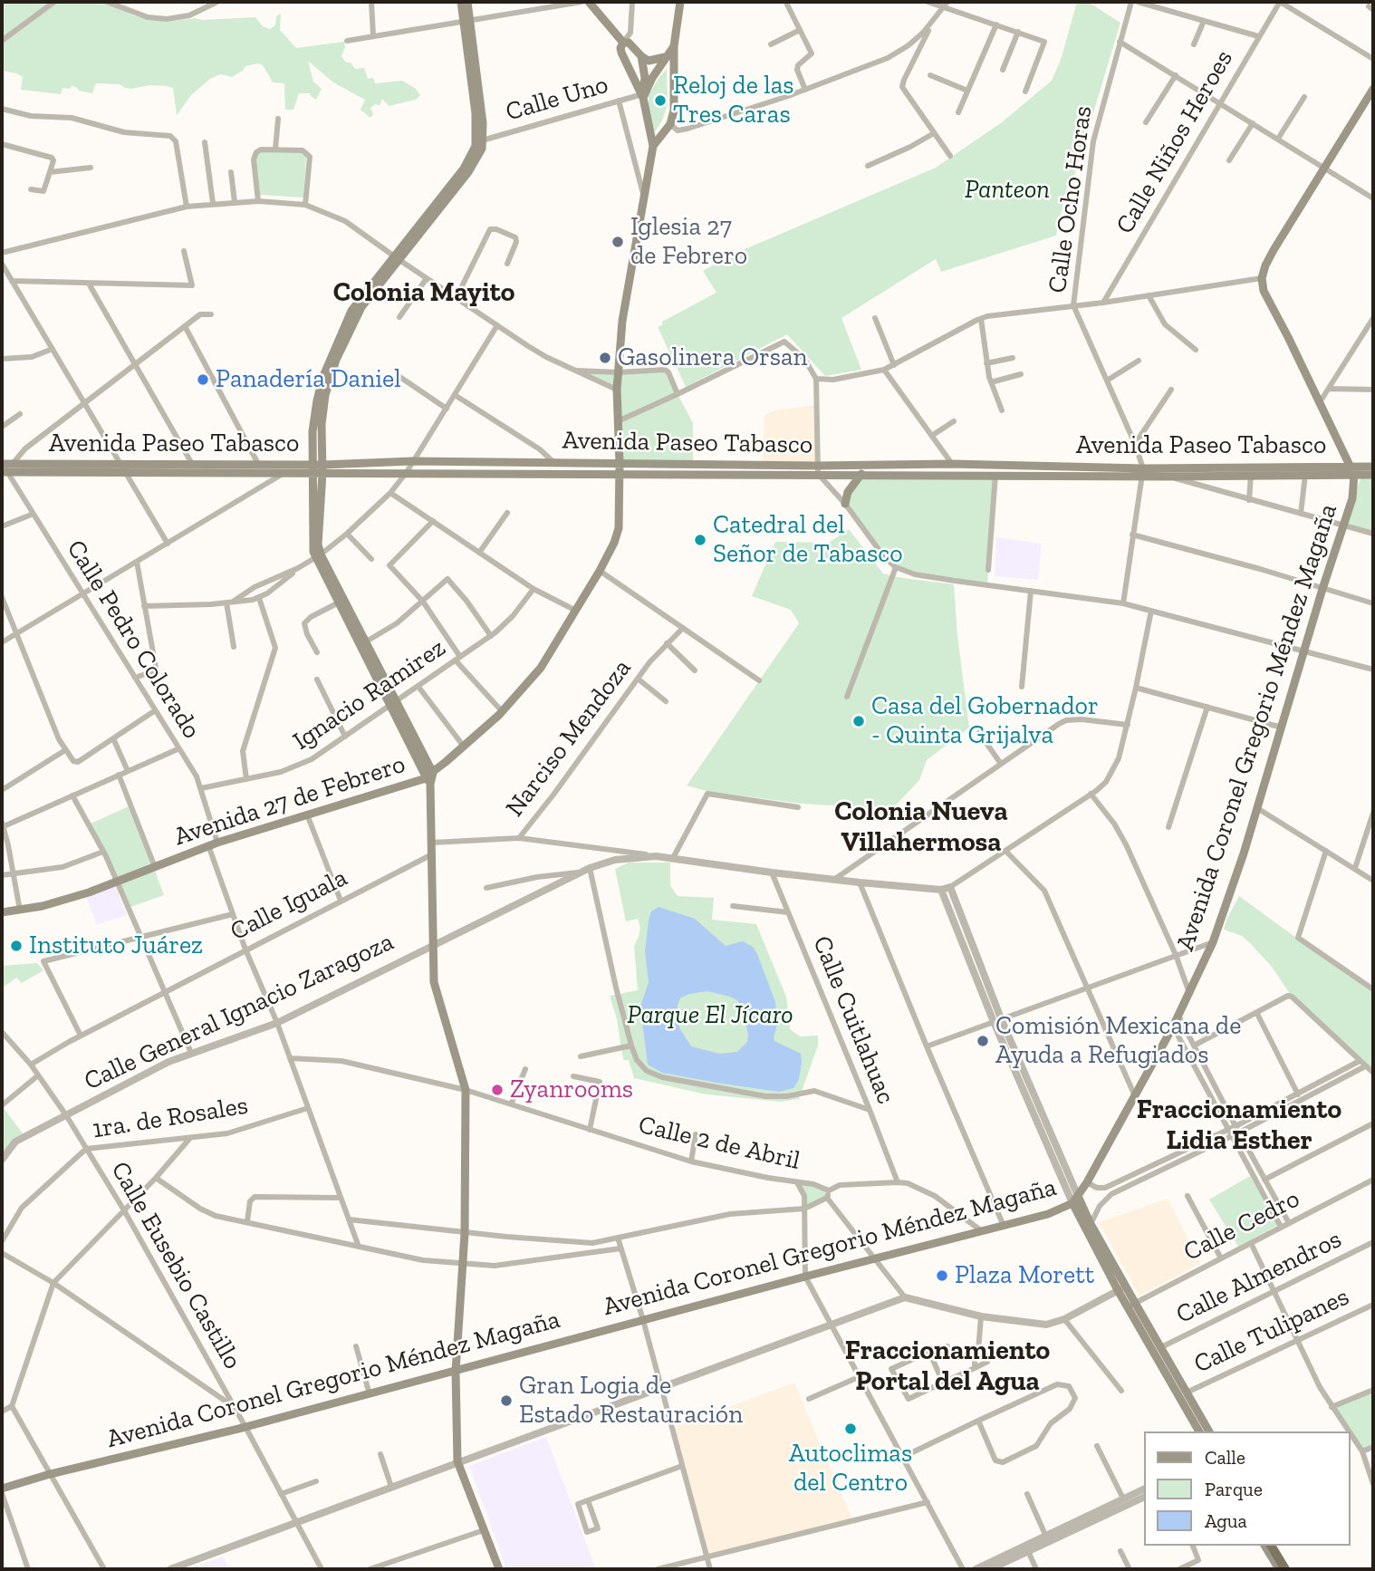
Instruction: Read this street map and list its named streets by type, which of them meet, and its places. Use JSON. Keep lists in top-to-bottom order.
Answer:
{
  "streets": {
    "main road": ["Avenida Paseo Tabasco", "Avenida Coronel Gregorio Méndez Magaña", "Avenida 27 de Febrero"],
    "street": [
      "Calle Uno",
      "Calle Niños Heroes",
      "Calle Ocho Horas",
      "Calle Pedro Colorado",
      "Ignacio Ramirez",
      "Narciso Mendoza",
      "Calle Iguala",
      "Calle General Ignacio Zaragoza",
      "Calle Cuitlahuac",
      "1ra. de Rosales",
      "Calle 2 de Abril",
      "Calle Cedro",
      "Calle Eusebio Castillo",
      "Calle Almendros",
      "Calle Tulipanes"
    ]
  },
  "crossings": [
    ["Calle Uno", "Avenida 27 de Febrero"],
    ["Calle Ocho Horas", "Avenida Paseo Tabasco"],
    ["Avenida Paseo Tabasco", "Calle Pedro Colorado"],
    ["Avenida Paseo Tabasco", "Avenida Coronel Gregorio Méndez Magaña"],
    ["Avenida Paseo Tabasco", "Avenida 27 de Febrero"],
    ["Calle Pedro Colorado", "Ignacio Ramirez"],
    ["Calle Pedro Colorado", "Avenida 27 de Febrero"],
    ["Avenida Coronel Gregorio Méndez Magaña", "Calle 2 de Abril"],
    ["Avenida Coronel Gregorio Méndez Magaña", "Calle Eusebio Castillo"],
    ["Calle Iguala", "Calle Eusebio Castillo"],
    ["Calle General Ignacio Zaragoza", "Calle Cuitlahuac"],
    ["Calle General Ignacio Zaragoza", "Calle Eusebio Castillo"],
    ["Calle Cuitlahuac", "Calle 2 de Abril"],
    ["1ra. de Rosales", "Calle Eusebio Castillo"]
  ],
  "districts": [
    "Colonia Mayito",
    "Colonia Nueva Villahermosa",
    "Fraccionamiento Lidia Esther",
    "Fraccionamiento Portal del Agua"
  ],
  "parks": ["Panteon", "Parque El Jícaro"],
  "places": [
    "Reloj de las Tres Caras",
    "Iglesia 27 de Febrero",
    "Gasolinera Orsan",
    "Panadería Daniel",
    "Catedral del Señor de Tabasco",
    "Casa del Gobernador - Quinta Grijalva",
    "Instituto Juárez",
    "Comisión Mexicana de Ayuda a Refugiados",
    "Zyanrooms",
    "Plaza Morett",
    "Gran Logia de Estado Restauración",
    "Autoclimas del Centro"
  ],
  "legend": ["Calle", "Parque", "Agua"]
}
